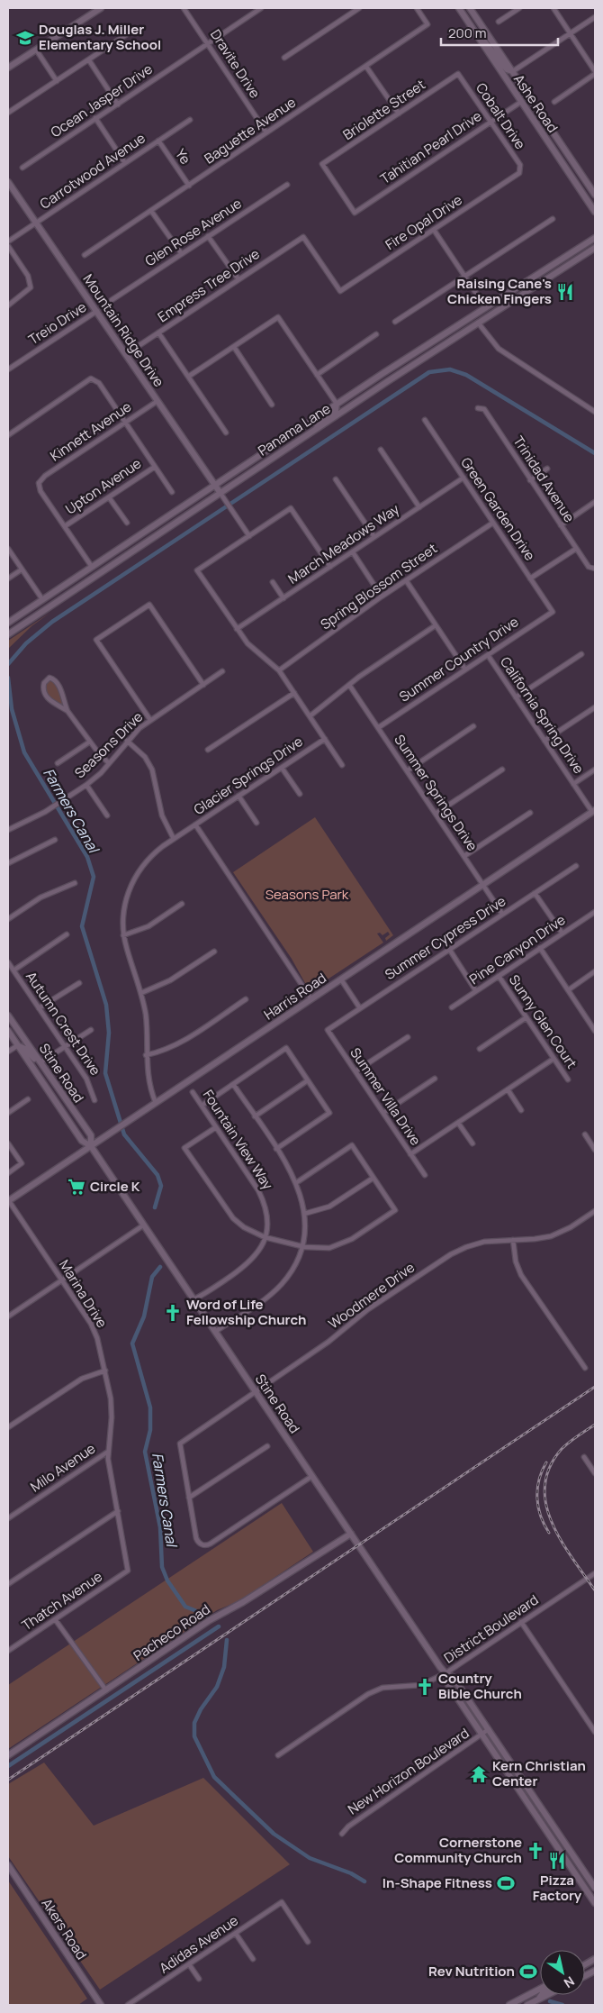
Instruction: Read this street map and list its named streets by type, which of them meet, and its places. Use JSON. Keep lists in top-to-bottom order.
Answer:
{
  "streets": {
    "main road": [
      "Ashe Road",
      "Mountain Ridge Drive",
      "Panama Lane",
      "Harris Road",
      "Stine Road",
      "Pacheco Road",
      "Akers Road"
    ],
    "street": [
      "Dravite Drive",
      "Ocean Jasper Drive",
      "Briolette Street",
      "Cobalt Drive",
      "Baguette Avenue",
      "Tahitian Pearl Drive",
      "Ye",
      "Carrotwood Avenue",
      "Fire Opal Drive",
      "Glen Rose Avenue",
      "Empress Tree Drive",
      "Treio Drive",
      "Kinnett Avenue",
      "Trinidad Avenue",
      "Upton Avenue",
      "Green Garden Drive",
      "March Meadows Way",
      "Spring Blossom Street",
      "Summer Country Drive",
      "California Spring Drive",
      "Seasons Drive",
      "Glacier Springs Drive",
      "Summer Springs Drive",
      "Summer Cypress Drive",
      "Pine Canyon Drive",
      "Sunny Glen Court",
      "Autumn Crest Drive",
      "Summer Villa Drive",
      "Fountain View Way",
      "Marina Drive",
      "Woodmere Drive",
      "Milo Avenue",
      "Thatch Avenue",
      "District Boulevard",
      "New Horizon Boulevard",
      "Adidas Avenue"
    ]
  },
  "crossings": [
    ["Dravite Drive", "Ocean Jasper Drive"],
    ["Dravite Drive", "Baguette Avenue"],
    ["Ashe Road", "Tahitian Pearl Drive"],
    ["Briolette Street", "Cobalt Drive"],
    ["Briolette Street", "Tahitian Pearl Drive"],
    ["Cobalt Drive", "Tahitian Pearl Drive"],
    ["Cobalt Drive", "Fire Opal Drive"],
    ["Baguette Avenue", "Ye"],
    ["Ye", "Carrotwood Avenue"],
    ["Carrotwood Avenue", "Mountain Ridge Drive"],
    ["Fire Opal Drive", "Empress Tree Drive"],
    ["Empress Tree Drive", "Mountain Ridge Drive"],
    ["Treio Drive", "Mountain Ridge Drive"],
    ["Mountain Ridge Drive", "Panama Lane"],
    ["Mountain Ridge Drive", "Kinnett Avenue"],
    ["Kinnett Avenue", "Upton Avenue"],
    ["Green Garden Drive", "March Meadows Way"],
    ["Green Garden Drive", "Spring Blossom Street"],
    ["Green Garden Drive", "Summer Country Drive"],
    ["Summer Country Drive", "California Spring Drive"],
    ["Summer Country Drive", "Summer Springs Drive"],
    ["California Spring Drive", "Harris Road"],
    ["Glacier Springs Drive", "Harris Road"],
    ["Summer Springs Drive", "Summer Cypress Drive"],
    ["Summer Springs Drive", "Harris Road"],
    ["Summer Cypress Drive", "Summer Villa Drive"],
    ["Pine Canyon Drive", "Sunny Glen Court"],
    ["Harris Road", "Stine Road"],
    ["Harris Road", "Marina Drive"],
    ["Stine Road", "Fountain View Way"],
    ["Stine Road", "Woodmere Drive"],
    ["Stine Road", "District Boulevard"],
    ["Stine Road", "Pacheco Road"],
    ["Stine Road", "New Horizon Boulevard"],
    ["Marina Drive", "Milo Avenue"],
    ["Marina Drive", "Thatch Avenue"]
  ],
  "water": ["Farmers Canal"],
  "parks": ["Seasons Park"],
  "places": {
    "school or university": ["Douglas J. Miller Elementary School"],
    "restaurant": ["Raising Cane's Chicken Fingers", "Pizza Factory"],
    "supermarket": ["Circle K"],
    "church": ["Word of Life Fellowship Church", "Country Bible Church", "Cornerstone Community Church"],
    "temple": ["Kern Christian Center"],
    "sports": ["In-Shape Fitness", "Rev Nutrition"]
  },
  "scale_bar": "200 m",
  "north": "bottom right"
}
